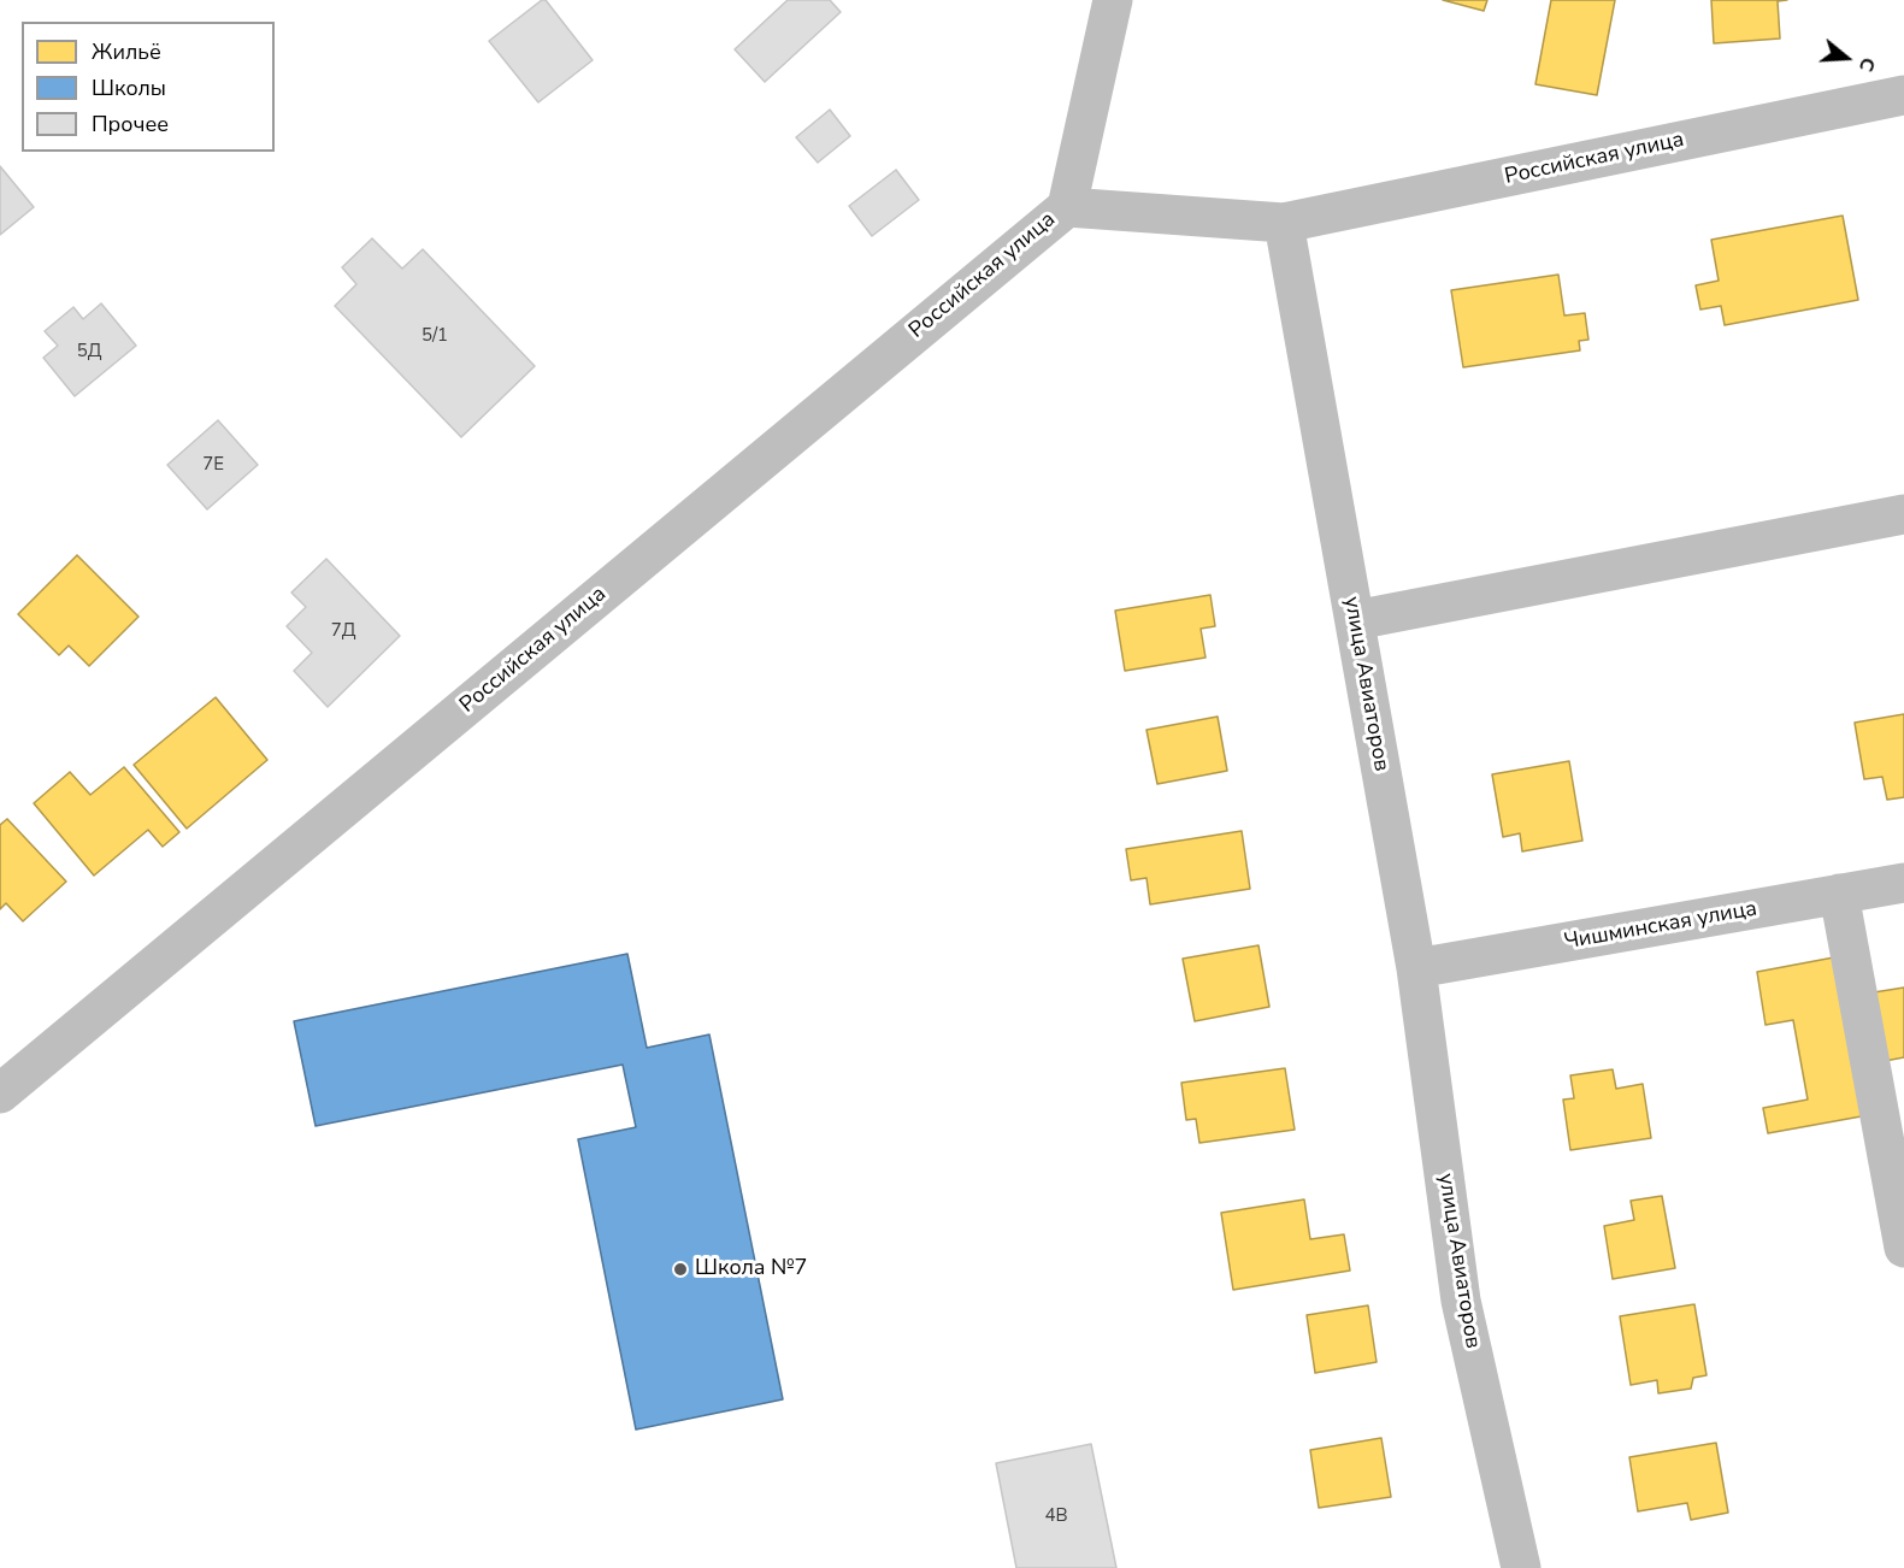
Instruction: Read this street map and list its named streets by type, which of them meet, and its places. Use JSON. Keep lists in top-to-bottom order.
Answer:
{
  "streets": {
    "street": ["Российская улица", "улица Авиаторов", "Чишминская улица"]
  },
  "crossings": [
    ["Российская улица", "улица Авиаторов"],
    ["улица Авиаторов", "Чишминская улица"]
  ],
  "places": ["Школа №7"],
  "house_numbers": [
    "5/1",
    "5Д",
    "7Е",
    "7Д",
    "4В"
  ],
  "legend": ["Жильё", "Школы", "Прочее"],
  "north": "right"
}
